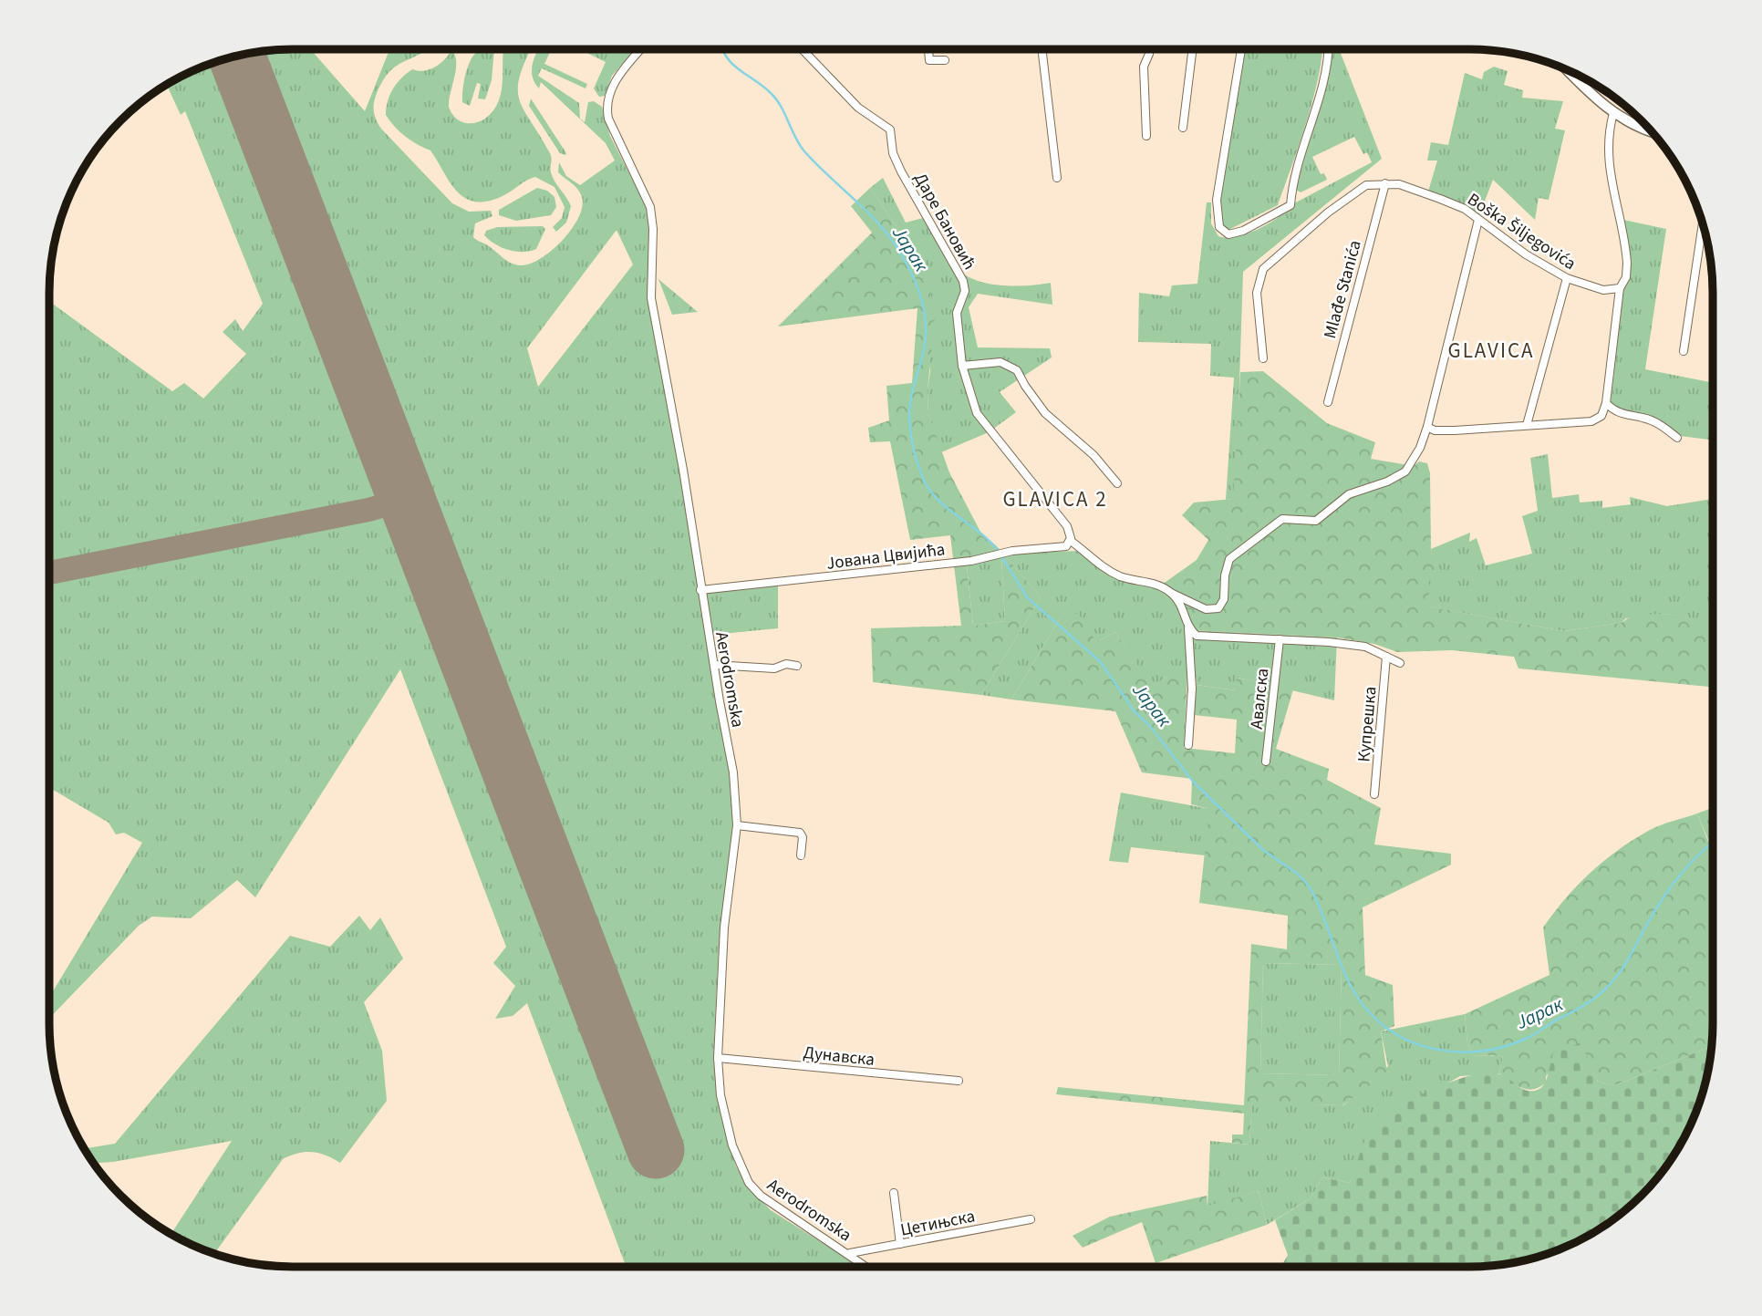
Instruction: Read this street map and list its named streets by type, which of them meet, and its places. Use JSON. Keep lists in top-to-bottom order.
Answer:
{
  "streets": {
    "street": [
      "Даре Бановић",
      "Boška Šiljegovića",
      "Mlađe Stanića",
      "Јована Цвијића",
      "Aerodromska",
      "Авалска",
      "Купрешка",
      "Дунавска",
      "Цетињска"
    ]
  },
  "crossings": [
    ["Даре Бановић", "Јована Цвијића"],
    ["Boška Šiljegovića", "Mlađe Stanića"],
    ["Јована Цвијића", "Aerodromska"],
    ["Aerodromska", "Дунавска"],
    ["Aerodromska", "Цетињска"]
  ],
  "districts": ["GLAVICA", "GLAVICA 2"],
  "water": ["Јарак"]
}
